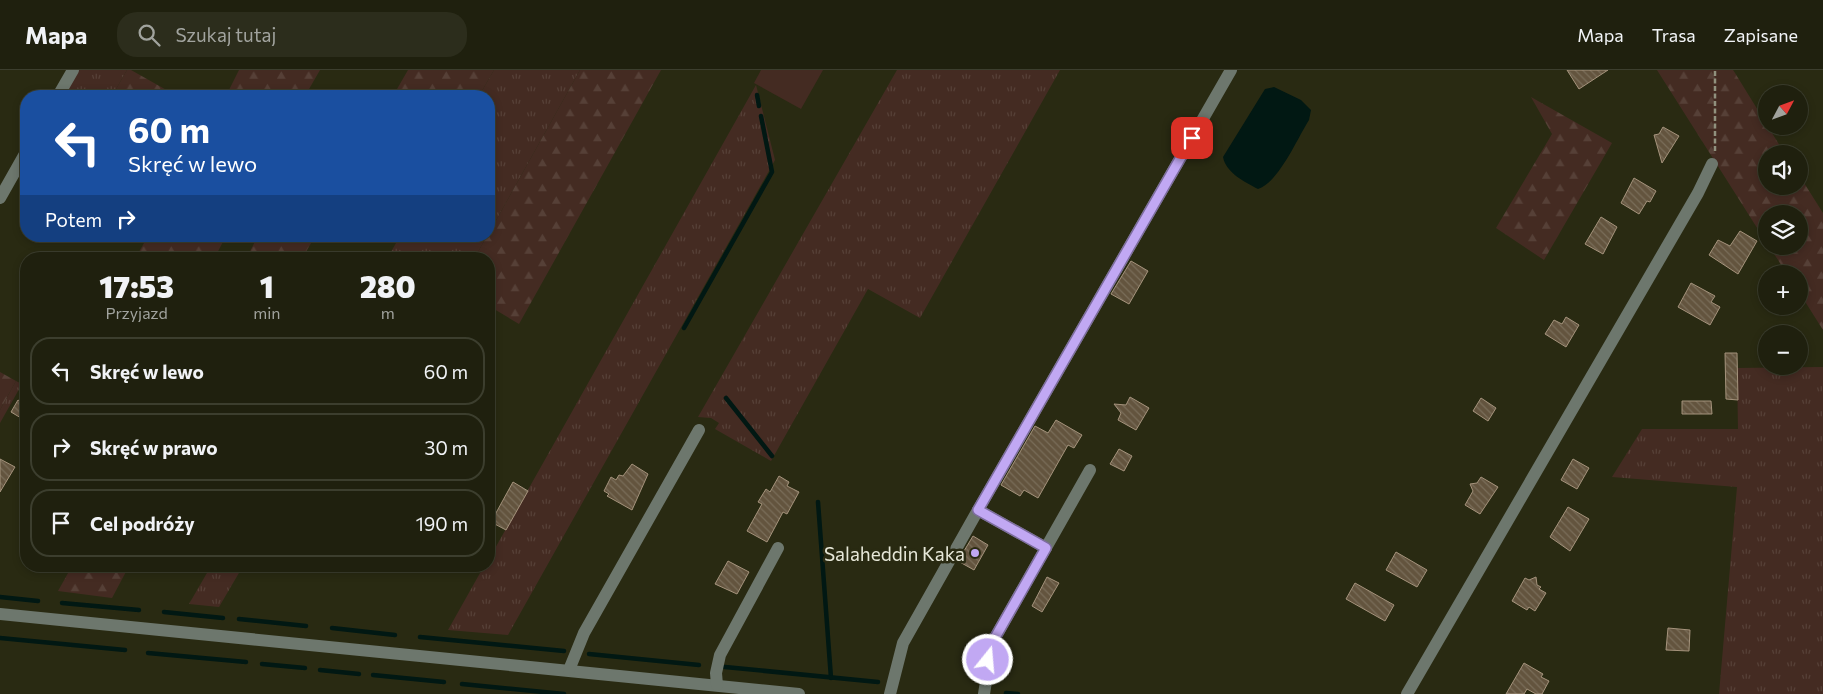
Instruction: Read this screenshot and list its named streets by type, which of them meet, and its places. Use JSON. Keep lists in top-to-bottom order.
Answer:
{
  "places": ["Salaheddin Kaka"],
  "north": "top right",
  "page": {
    "header": "Mapa",
    "search": "Szukaj tutaj",
    "nav": ["Mapa", "Trasa", "Zapisane"],
    "map_buttons": ["+", "−"],
    "turn": ["60 m", "Skręć w lewo"],
    "then": "Potem",
    "eta": [
      "17:53",
      "Przyjazd",
      "1",
      "min",
      "280",
      "m"
    ],
    "list": [
      {
        "name": "Skręć w lewo",
        "value": "60 m"
      },
      {
        "name": "Skręć w prawo",
        "value": "30 m"
      },
      {
        "name": "Cel podróży",
        "value": "190 m"
      }
    ]
  }
}
